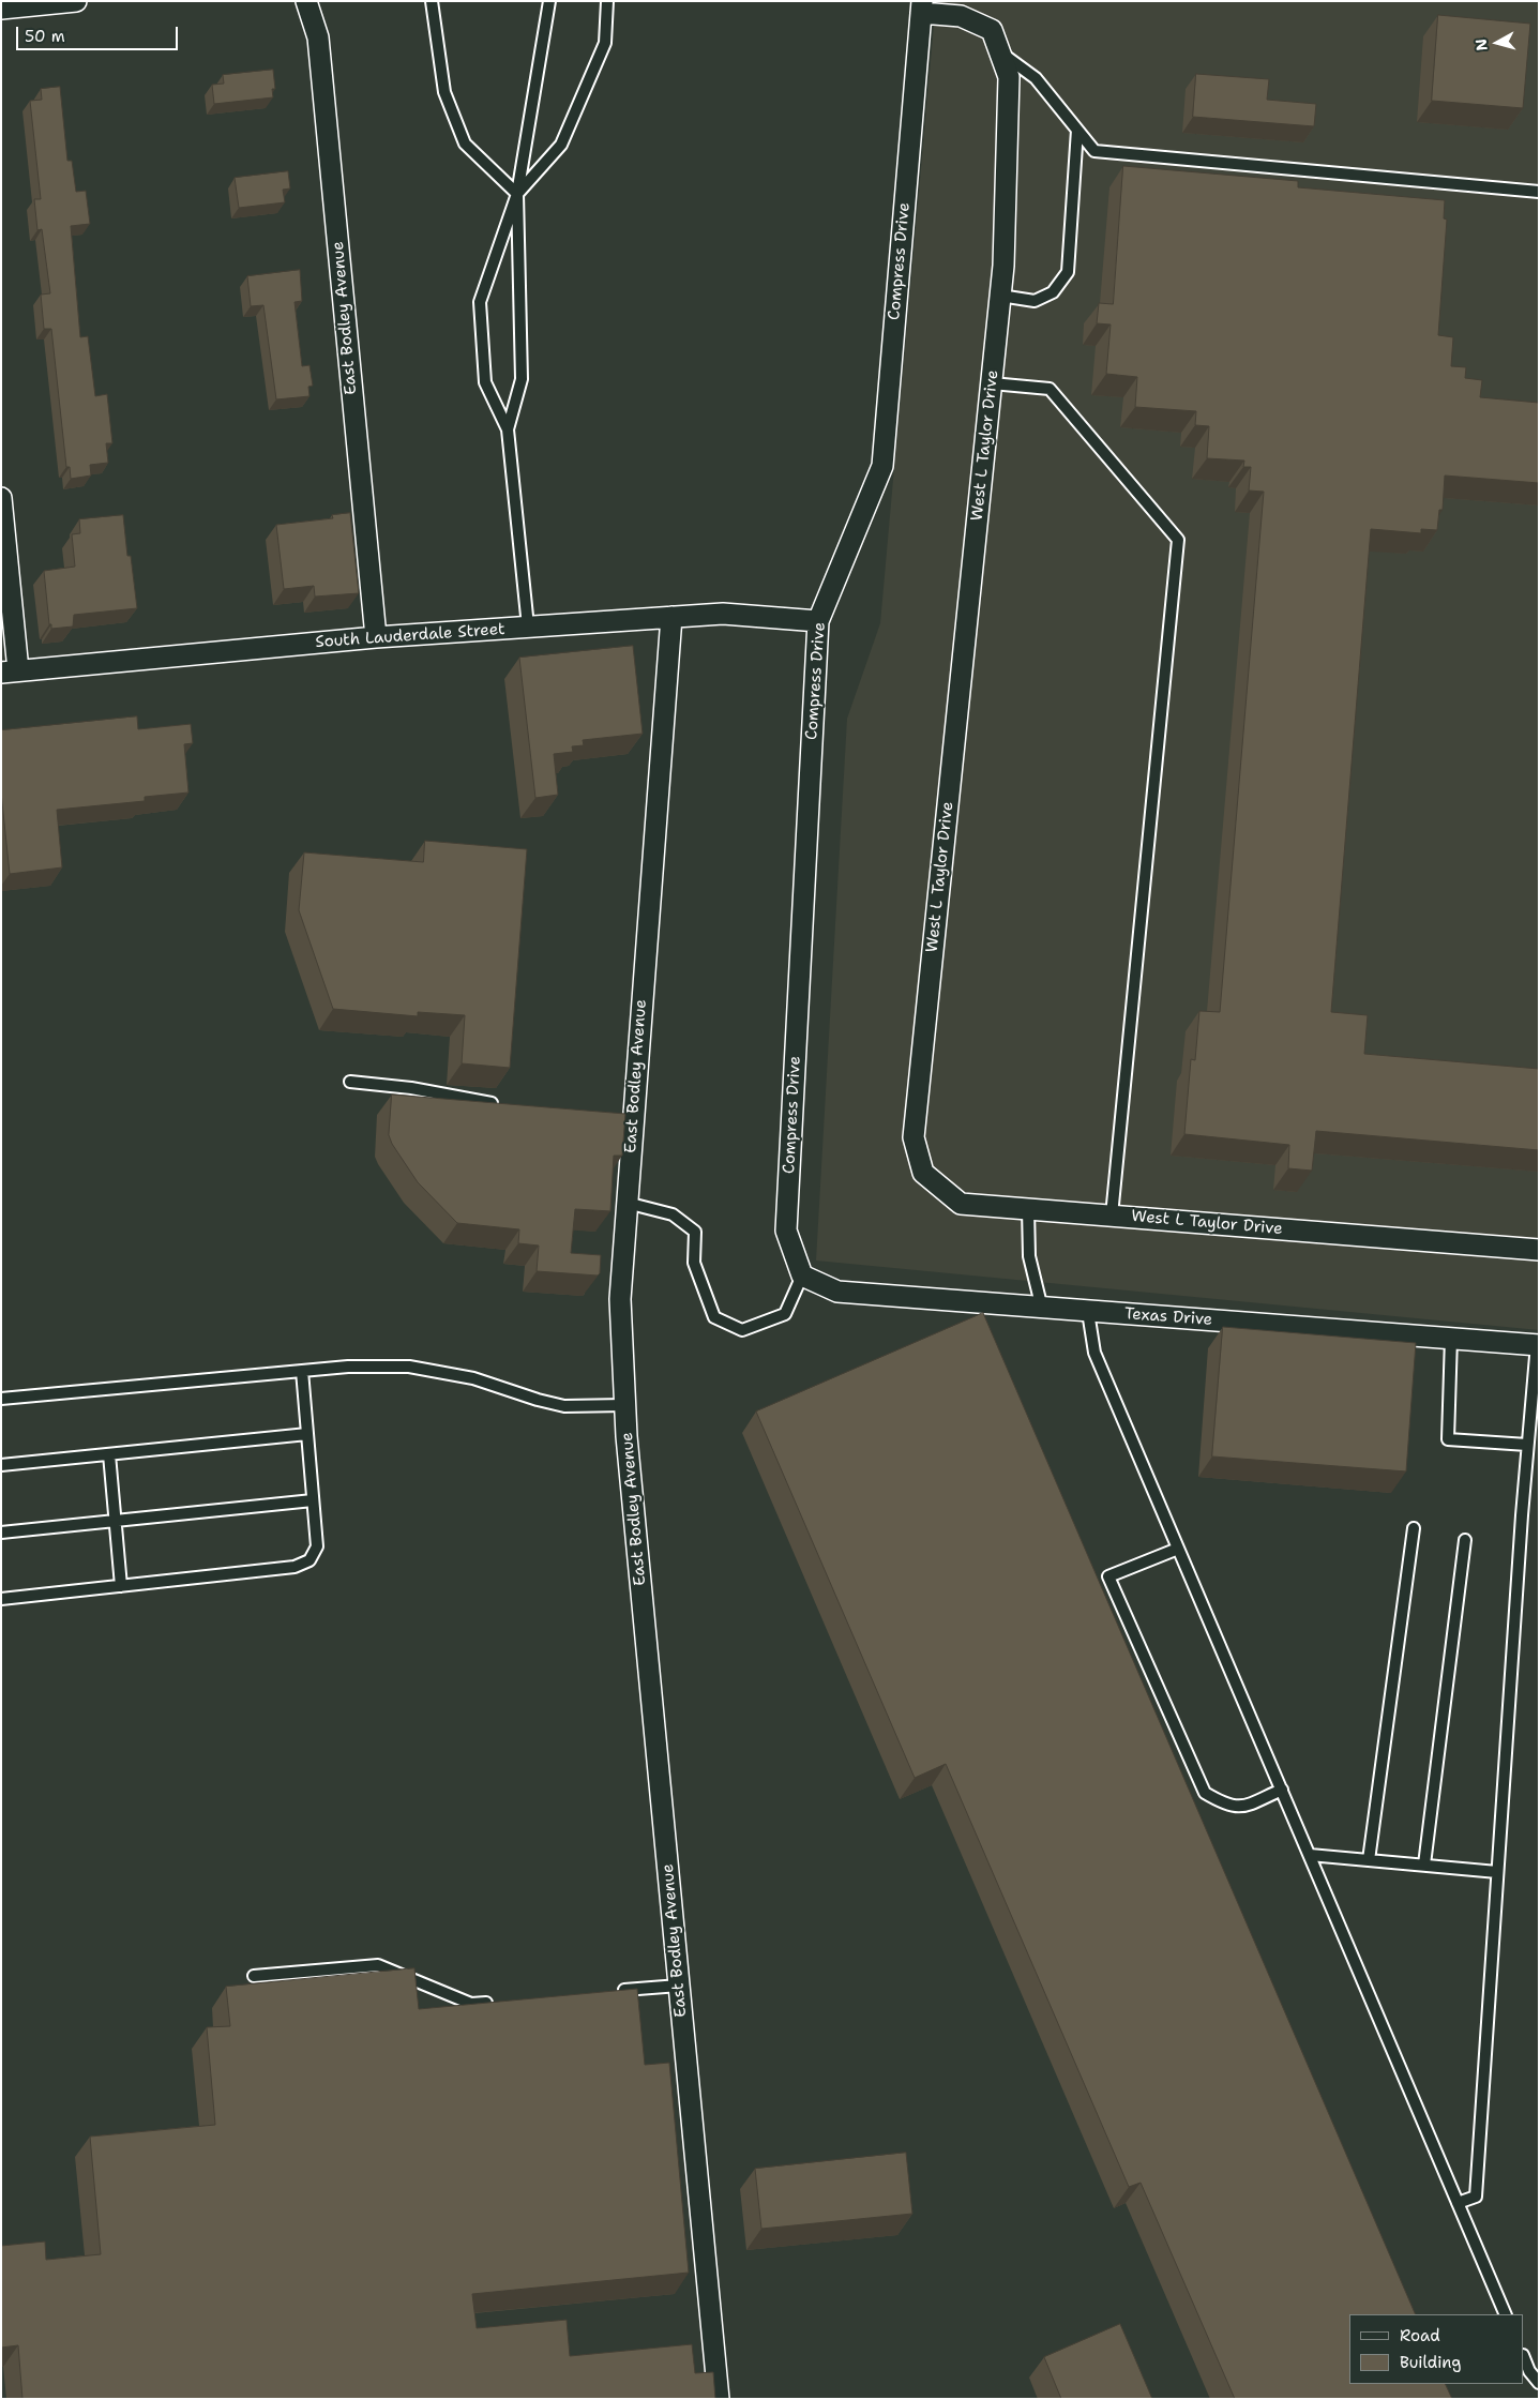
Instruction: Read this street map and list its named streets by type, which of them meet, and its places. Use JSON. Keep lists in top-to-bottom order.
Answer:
{
  "streets": {
    "street": [
      "Compress Drive",
      "East Bodley Avenue",
      "West L Taylor Drive",
      "South Lauderdale Street",
      "Texas Drive"
    ]
  },
  "crossings": [
    ["Compress Drive", "West L Taylor Drive"],
    ["Compress Drive", "South Lauderdale Street"],
    ["Compress Drive", "Texas Drive"],
    ["East Bodley Avenue", "South Lauderdale Street"]
  ],
  "legend": ["Road", "Building"],
  "scale_bar": "50 m",
  "north": "left"
}
